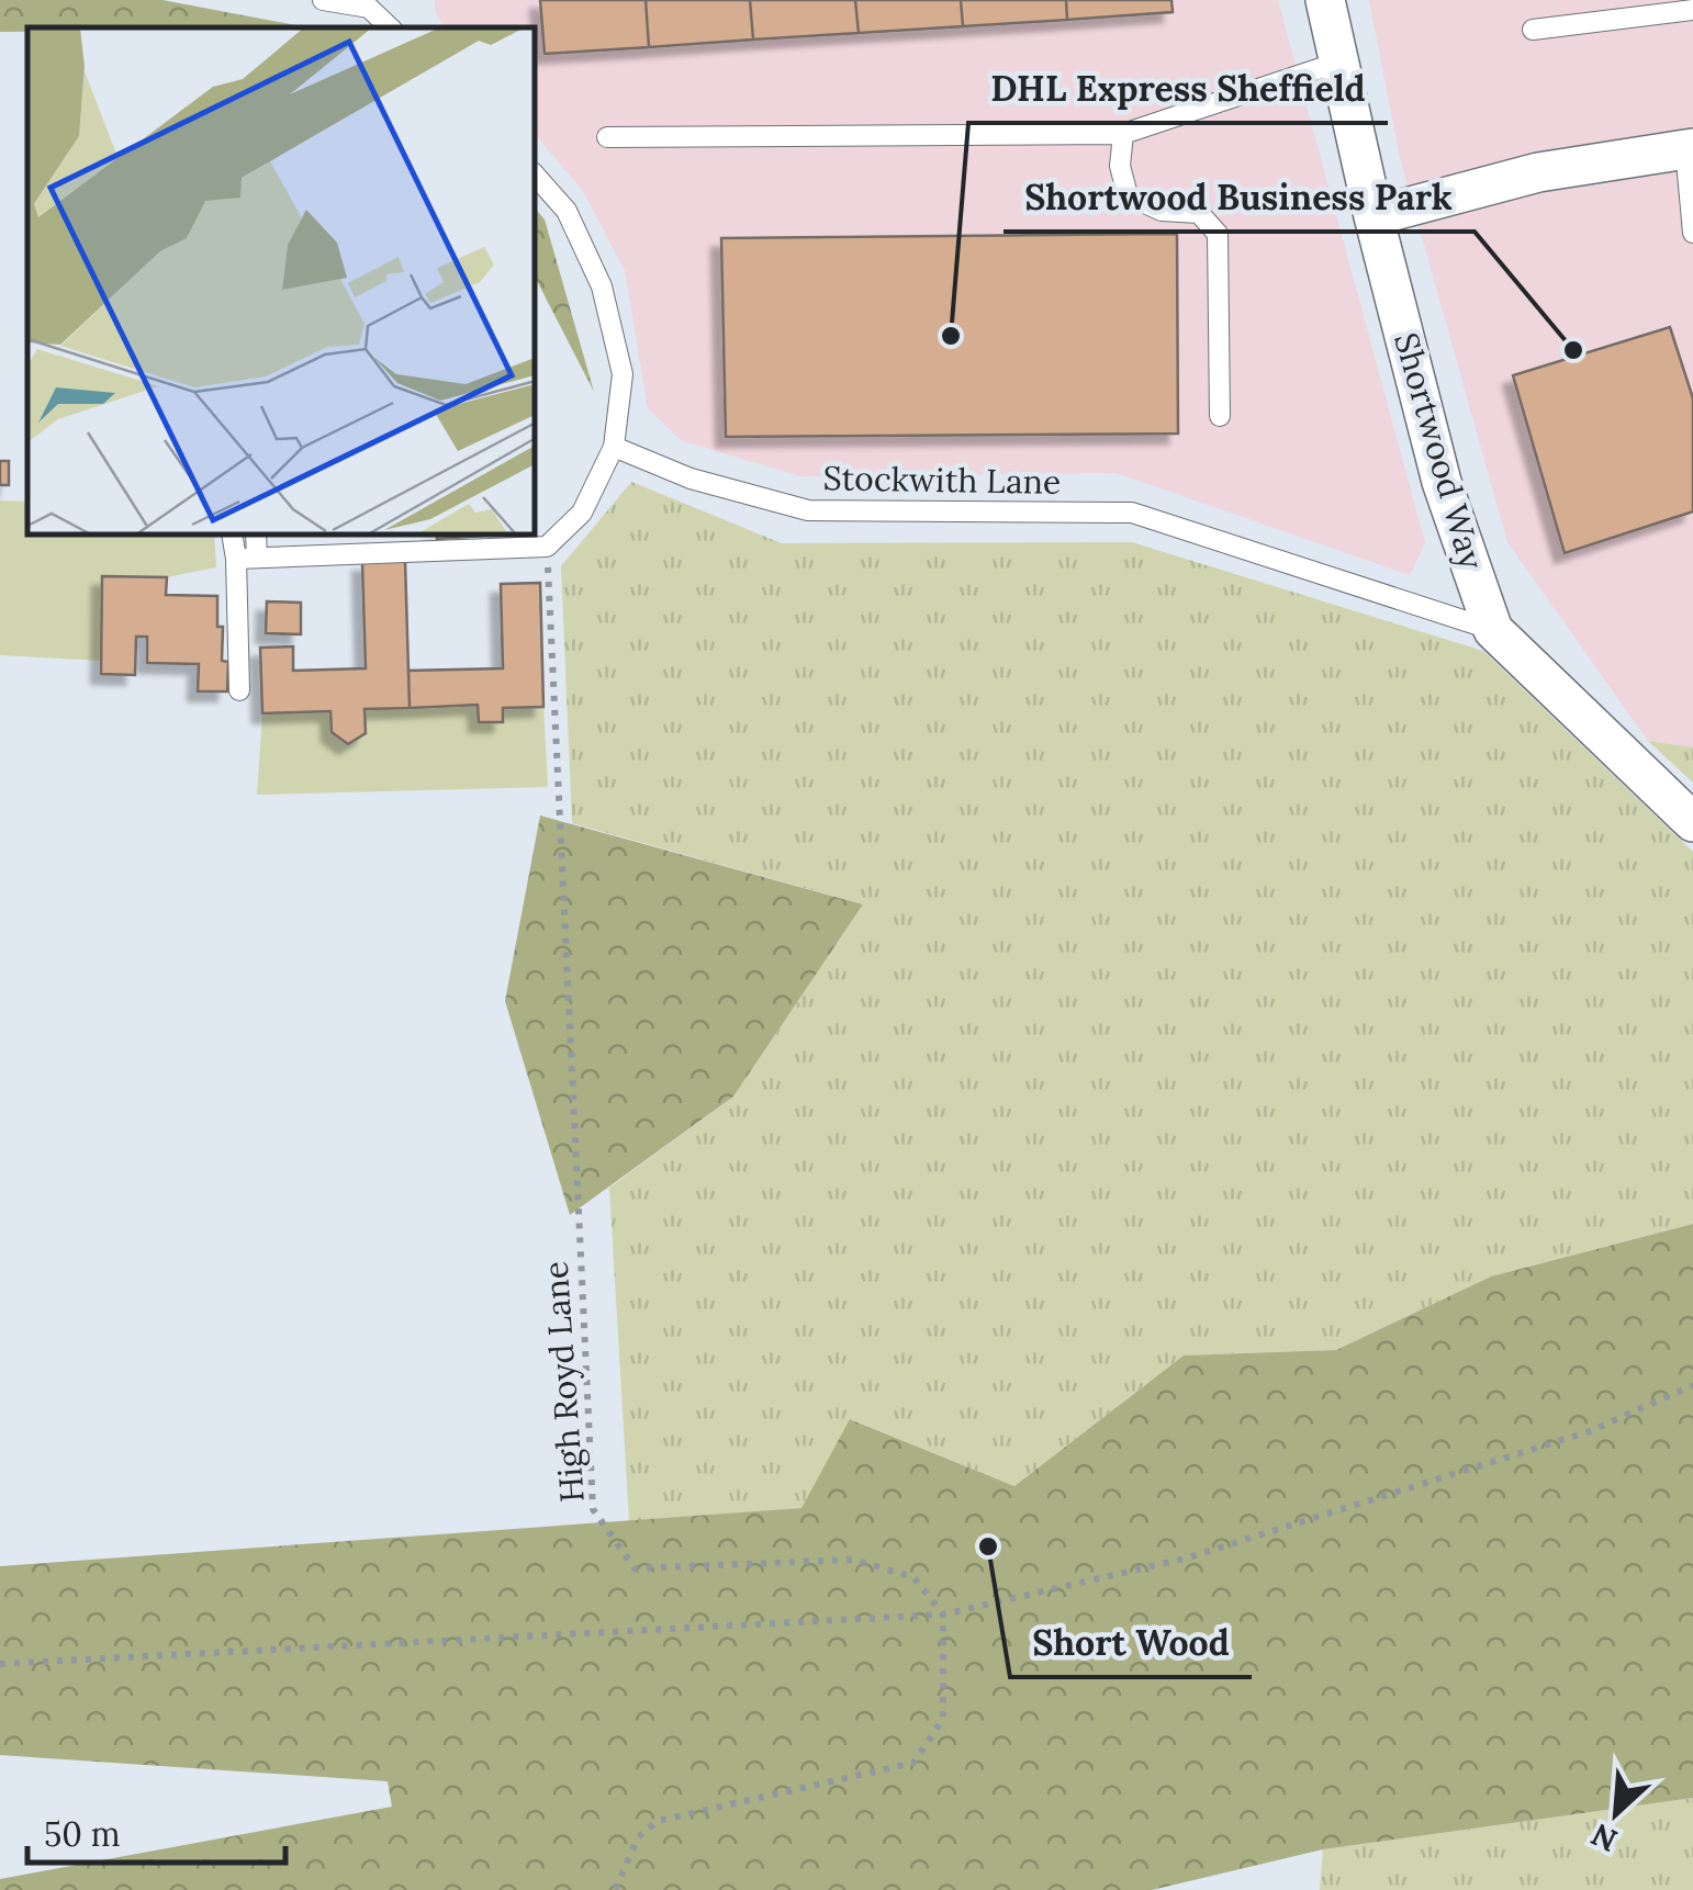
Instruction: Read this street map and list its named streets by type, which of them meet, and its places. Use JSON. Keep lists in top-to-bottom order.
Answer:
{
  "streets": {
    "street": ["Shortwood Way"],
    "lane": ["Stockwith Lane"],
    "path": ["High Royd Lane"]
  },
  "crossings": [
    ["Shortwood Way", "Stockwith Lane"]
  ],
  "places": ["DHL Express Sheffield", "Shortwood Business Park", "Short Wood"],
  "scale_bar": "50 m",
  "north": "bottom left"
}
